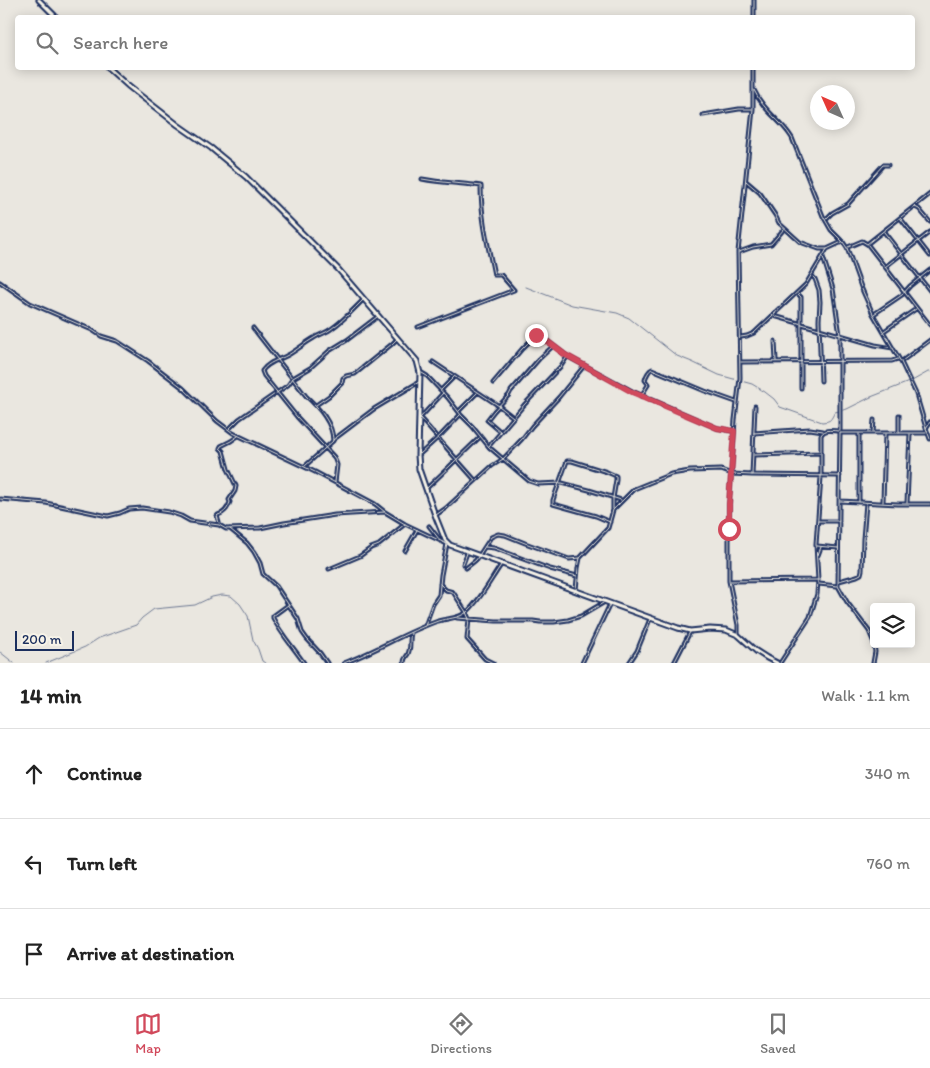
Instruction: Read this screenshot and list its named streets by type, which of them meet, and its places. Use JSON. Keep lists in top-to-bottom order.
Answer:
{
  "scale_bar": "200 m",
  "north": "top left",
  "page": {
    "search": "Search here",
    "scale": "200 m",
    "heading": ["14 min", "Walk · 1.1 km"],
    "list": [
      ["Continue", "340 m"],
      ["Turn left", "760 m"],
      "Arrive at destination"
    ],
    "nav": ["Map", "Directions", "Saved"]
  }
}
